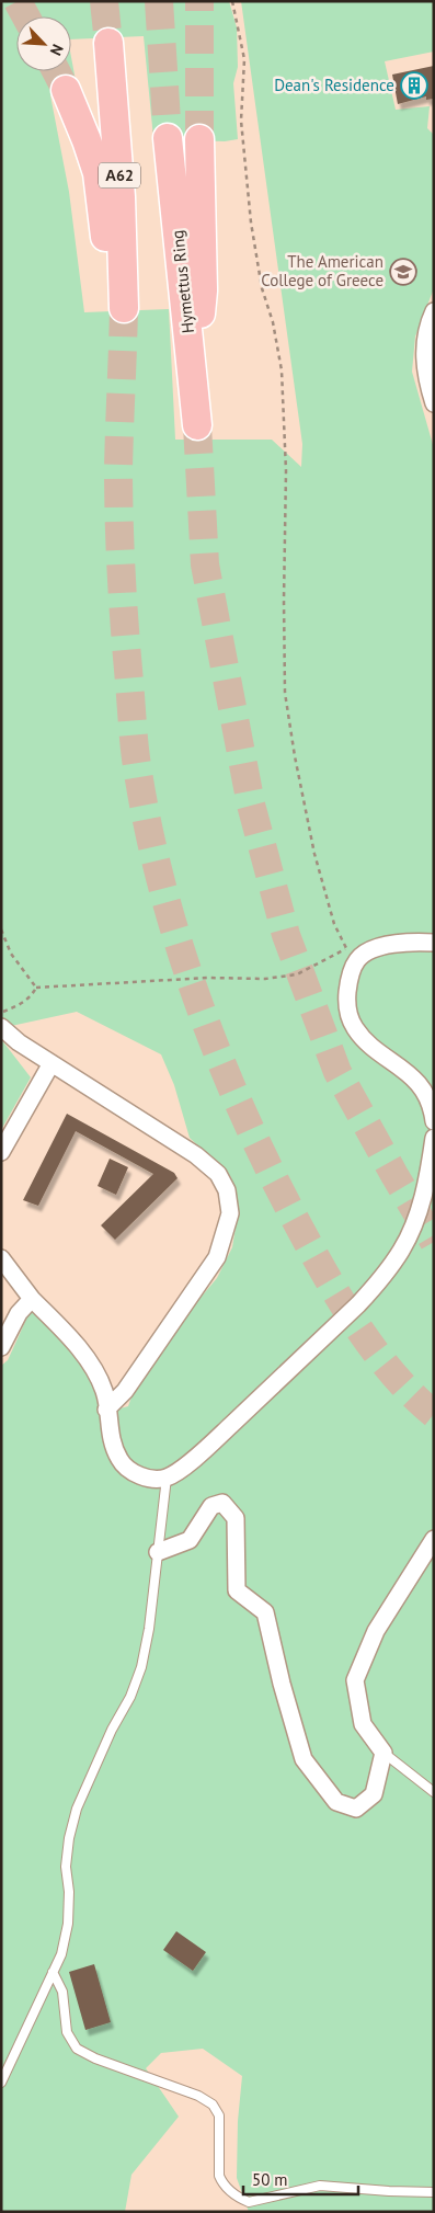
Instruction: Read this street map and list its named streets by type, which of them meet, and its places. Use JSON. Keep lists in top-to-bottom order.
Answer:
{
  "streets": {
    "highway": ["Α62", "Hymettus Ring"]
  },
  "places": {
    "building": ["Dean's Residence"],
    "school or university": ["The American College of Greece"]
  },
  "scale_bar": "50 m",
  "north": "bottom right"
}
